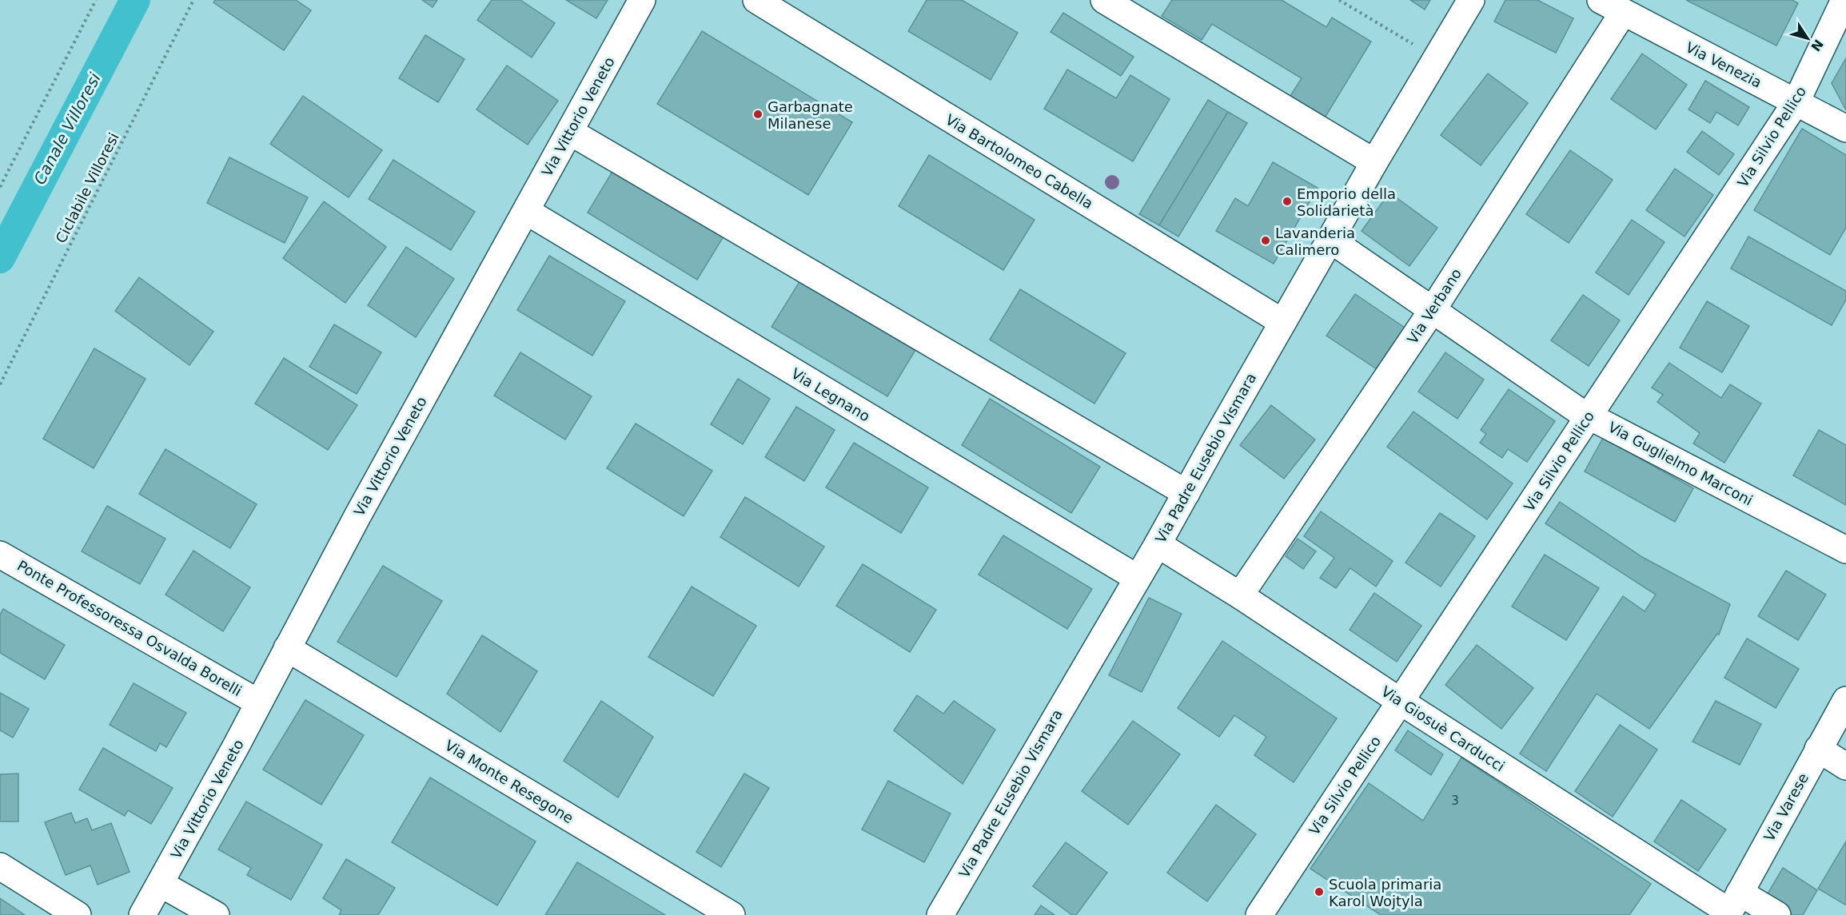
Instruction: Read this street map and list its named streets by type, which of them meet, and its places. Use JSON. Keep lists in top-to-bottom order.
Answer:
{
  "streets": {
    "street": [
      "Via Venezia",
      "Via Vittorio Veneto",
      "Via Silvio Pellico",
      "Via Bartolomeo Cabella",
      "Via Verbano",
      "Via Legnano",
      "Via Padre Eusebio Vismara",
      "Via Guglielmo Marconi",
      "Ponte Professoressa Osvalda Borelli",
      "Via Giosuè Carducci",
      "Via Monte Resegone",
      "Via Varese"
    ],
    "path": ["Ciclabile Villoresi"]
  },
  "crossings": [
    ["Via Venezia", "Via Silvio Pellico"],
    ["Via Venezia", "Via Verbano"],
    ["Via Vittorio Veneto", "Via Legnano"],
    ["Via Vittorio Veneto", "Ponte Professoressa Osvalda Borelli"],
    ["Via Vittorio Veneto", "Via Monte Resegone"],
    ["Via Silvio Pellico", "Via Guglielmo Marconi"],
    ["Via Silvio Pellico", "Via Giosuè Carducci"],
    ["Via Bartolomeo Cabella", "Via Padre Eusebio Vismara"],
    ["Via Verbano", "Via Guglielmo Marconi"],
    ["Via Verbano", "Via Giosuè Carducci"],
    ["Via Legnano", "Via Padre Eusebio Vismara"],
    ["Via Padre Eusebio Vismara", "Via Guglielmo Marconi"],
    ["Via Padre Eusebio Vismara", "Via Giosuè Carducci"],
    ["Via Giosuè Carducci", "Via Varese"]
  ],
  "water": ["Canale Villoresi"],
  "places": [
    "Garbagnate Milanese",
    "Emporio della Solidarietà",
    "Lavanderia Calimero",
    "Scuola primaria Karol Wojtyla"
  ],
  "house_numbers": ["3"],
  "north": "bottom right"
}
